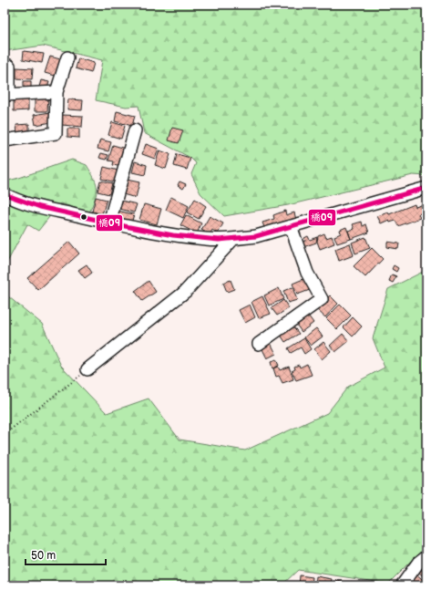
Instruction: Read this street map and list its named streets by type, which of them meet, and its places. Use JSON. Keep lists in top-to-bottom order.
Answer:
{
  "lines": ["transit line 橋09"],
  "scale_bar": "50 m"
}
